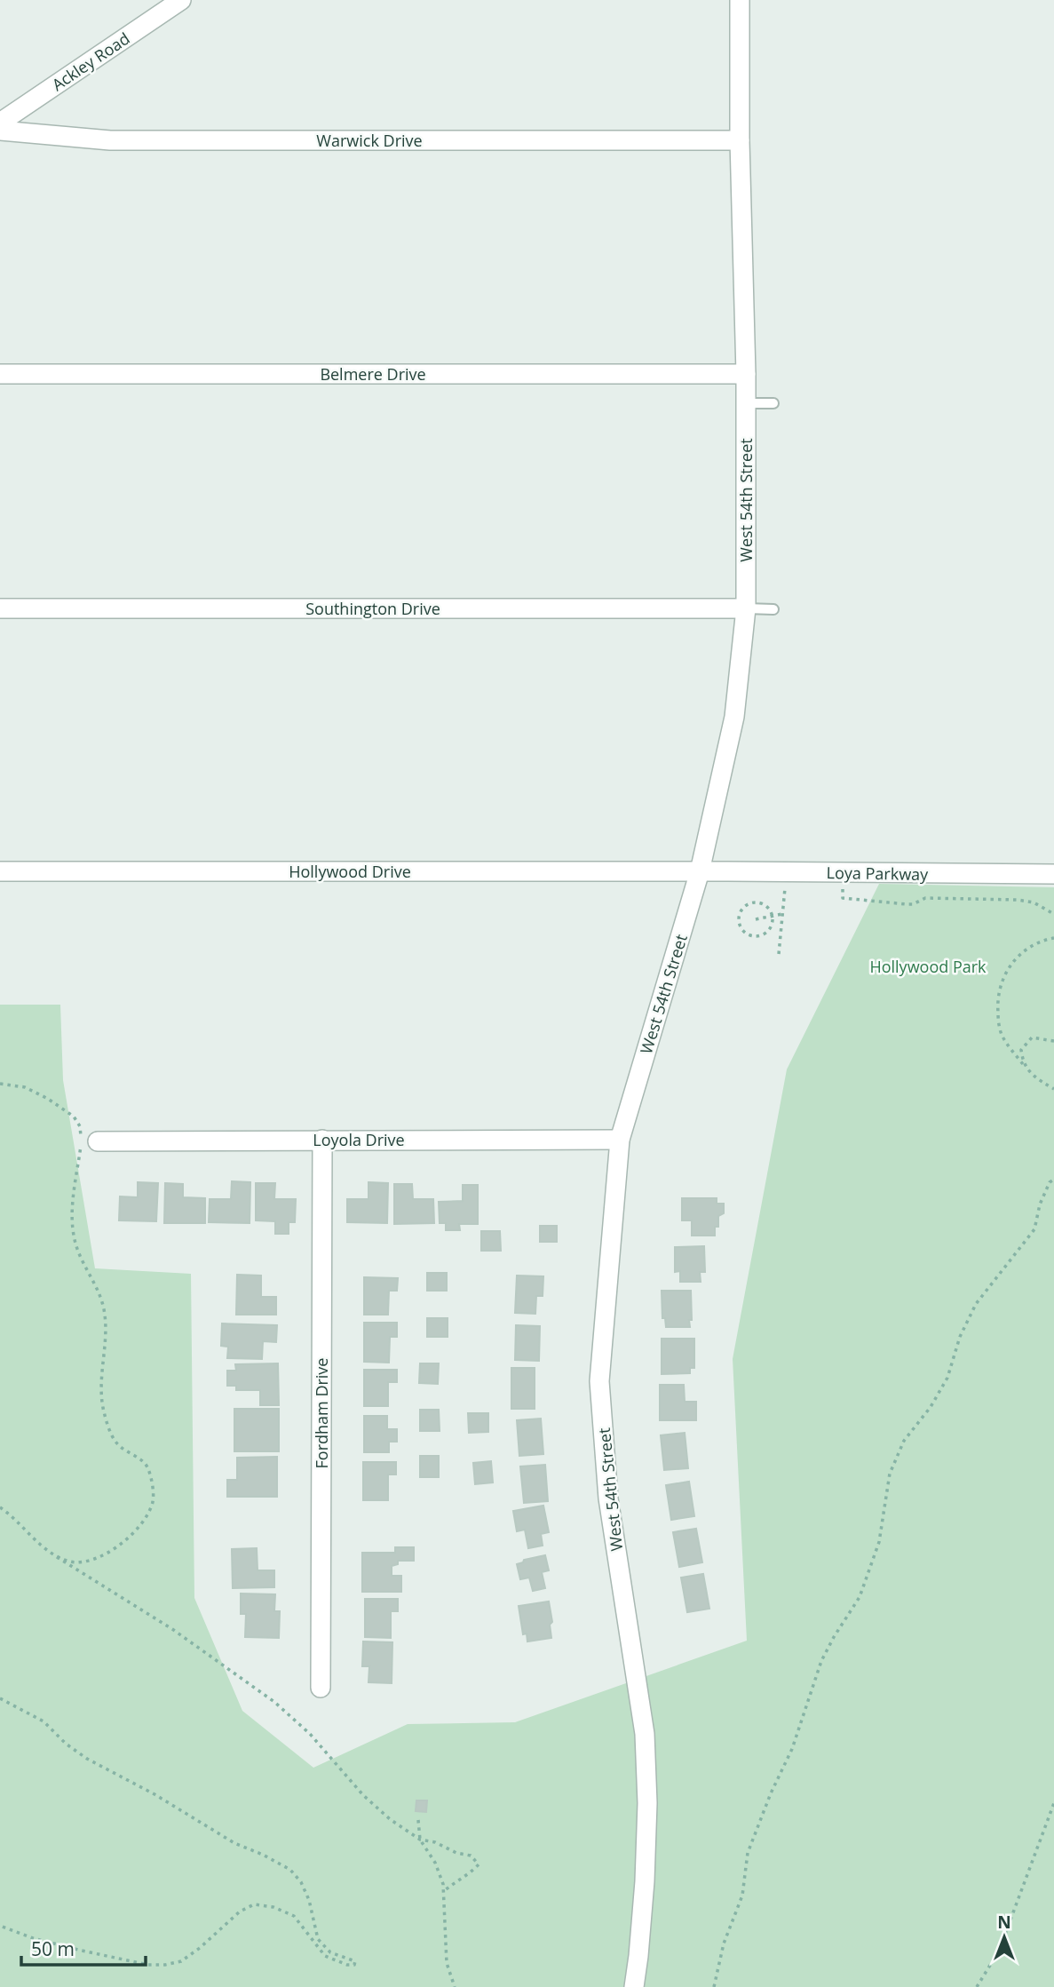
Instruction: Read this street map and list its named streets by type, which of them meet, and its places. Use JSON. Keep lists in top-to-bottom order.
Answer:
{
  "streets": {
    "street": [
      "Ackley Road",
      "Warwick Drive",
      "Belmere Drive",
      "West 54th Street",
      "Southington Drive",
      "Hollywood Drive",
      "Loya Parkway",
      "Loyola Drive",
      "Fordham Drive"
    ]
  },
  "crossings": [
    ["Warwick Drive", "West 54th Street"],
    ["Belmere Drive", "West 54th Street"],
    ["West 54th Street", "Southington Drive"],
    ["West 54th Street", "Hollywood Drive"],
    ["West 54th Street", "Loya Parkway"],
    ["West 54th Street", "Loyola Drive"],
    ["Hollywood Drive", "Loya Parkway"],
    ["Loyola Drive", "Fordham Drive"]
  ],
  "parks": ["Hollywood Park"],
  "scale_bar": "50 m",
  "north": "top"
}
